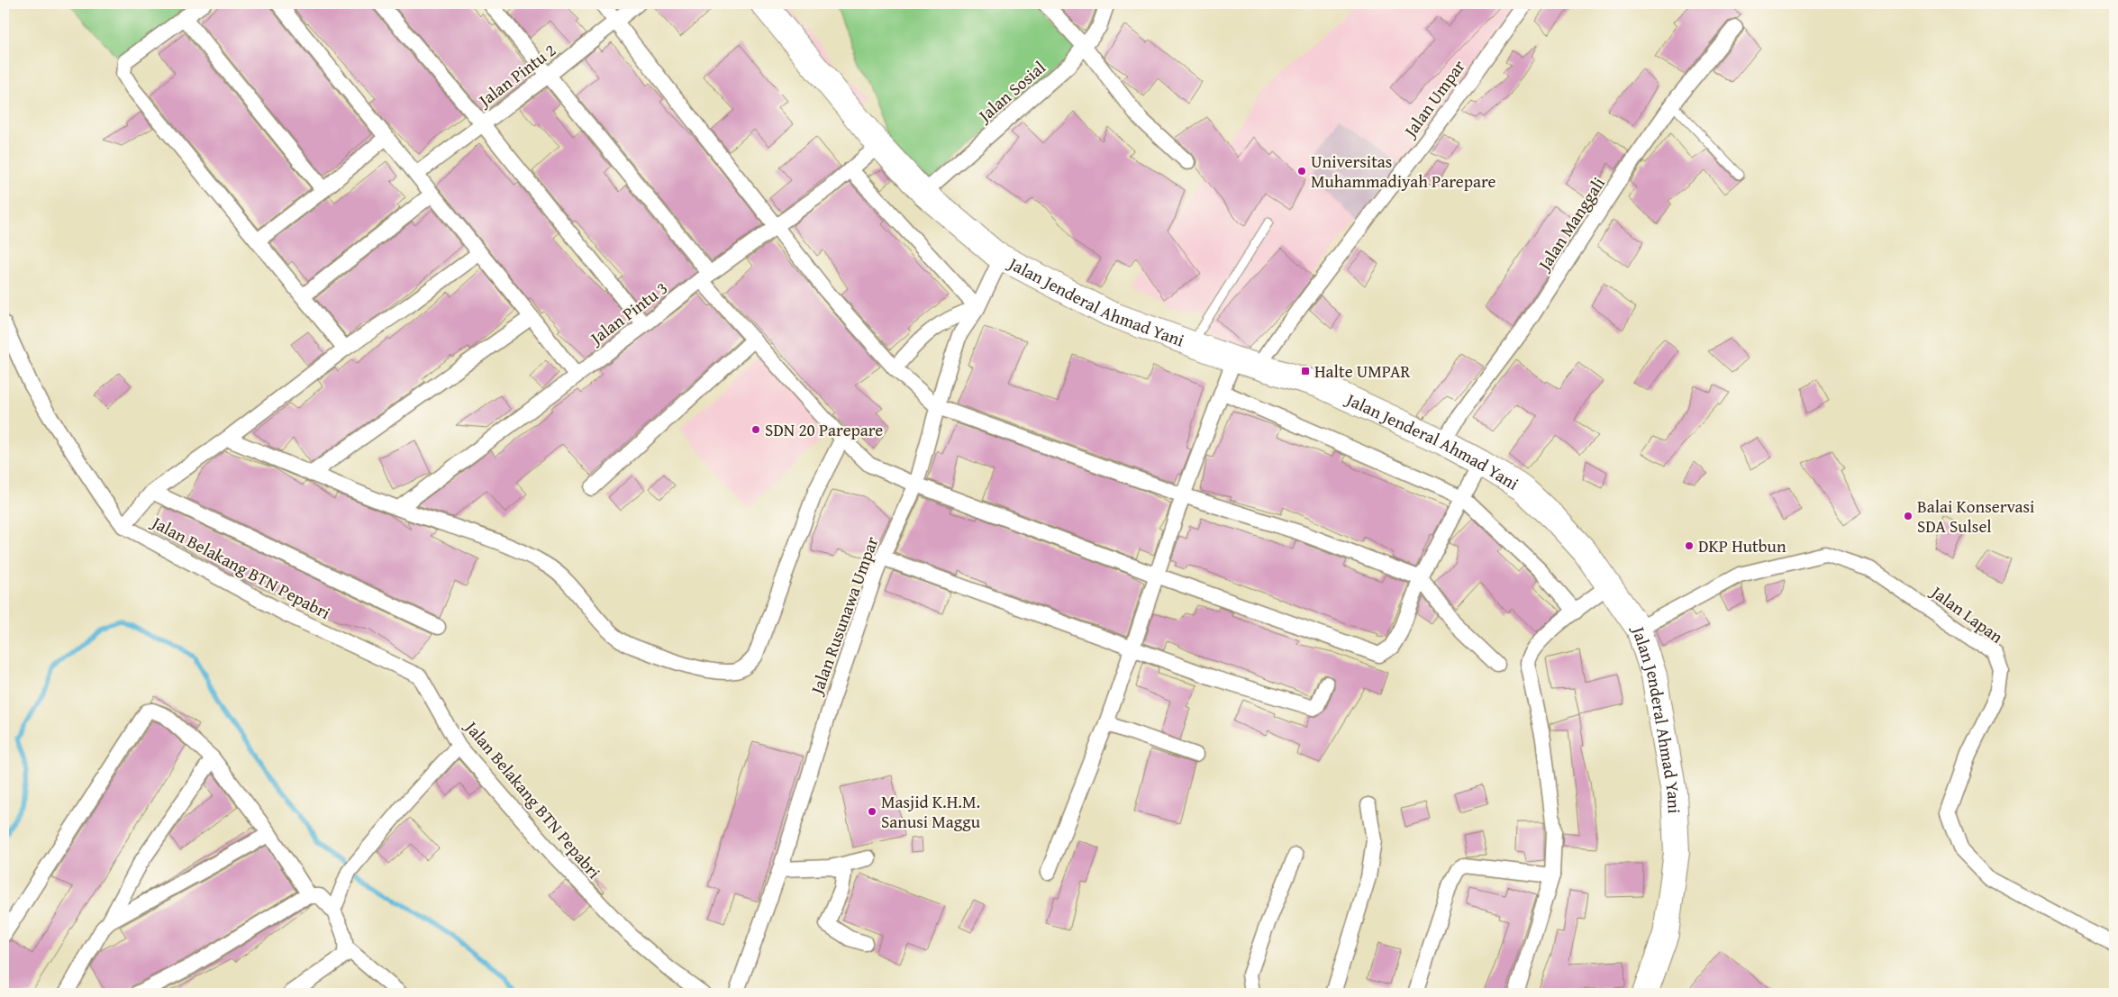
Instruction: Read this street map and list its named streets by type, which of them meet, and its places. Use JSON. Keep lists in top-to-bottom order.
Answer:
{
  "streets": {
    "highway": ["Jalan Jenderal Ahmad Yani"],
    "street": [
      "Jalan Pintu 2",
      "Jalan Sosial",
      "Jalan Umpar",
      "Jalan Manggali",
      "Jalan Pintu 3",
      "Jalan Belakang BTN Pepabri",
      "Jalan Lapan",
      "Jalan Rusunawa Umpar"
    ]
  },
  "crossings": [
    ["Jalan Sosial", "Jalan Jenderal Ahmad Yani"],
    ["Jalan Umpar", "Jalan Jenderal Ahmad Yani"],
    ["Jalan Manggali", "Jalan Jenderal Ahmad Yani"],
    ["Jalan Jenderal Ahmad Yani", "Jalan Pintu 3"],
    ["Jalan Jenderal Ahmad Yani", "Jalan Lapan"],
    ["Jalan Jenderal Ahmad Yani", "Jalan Rusunawa Umpar"]
  ],
  "places": {
    "other": [
      "Universitas Muhammadiyah Parepare",
      "SDN 20 Parepare",
      "Balai Konservasi SDA Sulsel",
      "DKP Hutbun",
      "Masjid K.H.M. Sanusi Maggu"
    ],
    "transit": ["Halte UMPAR"]
  }
}
